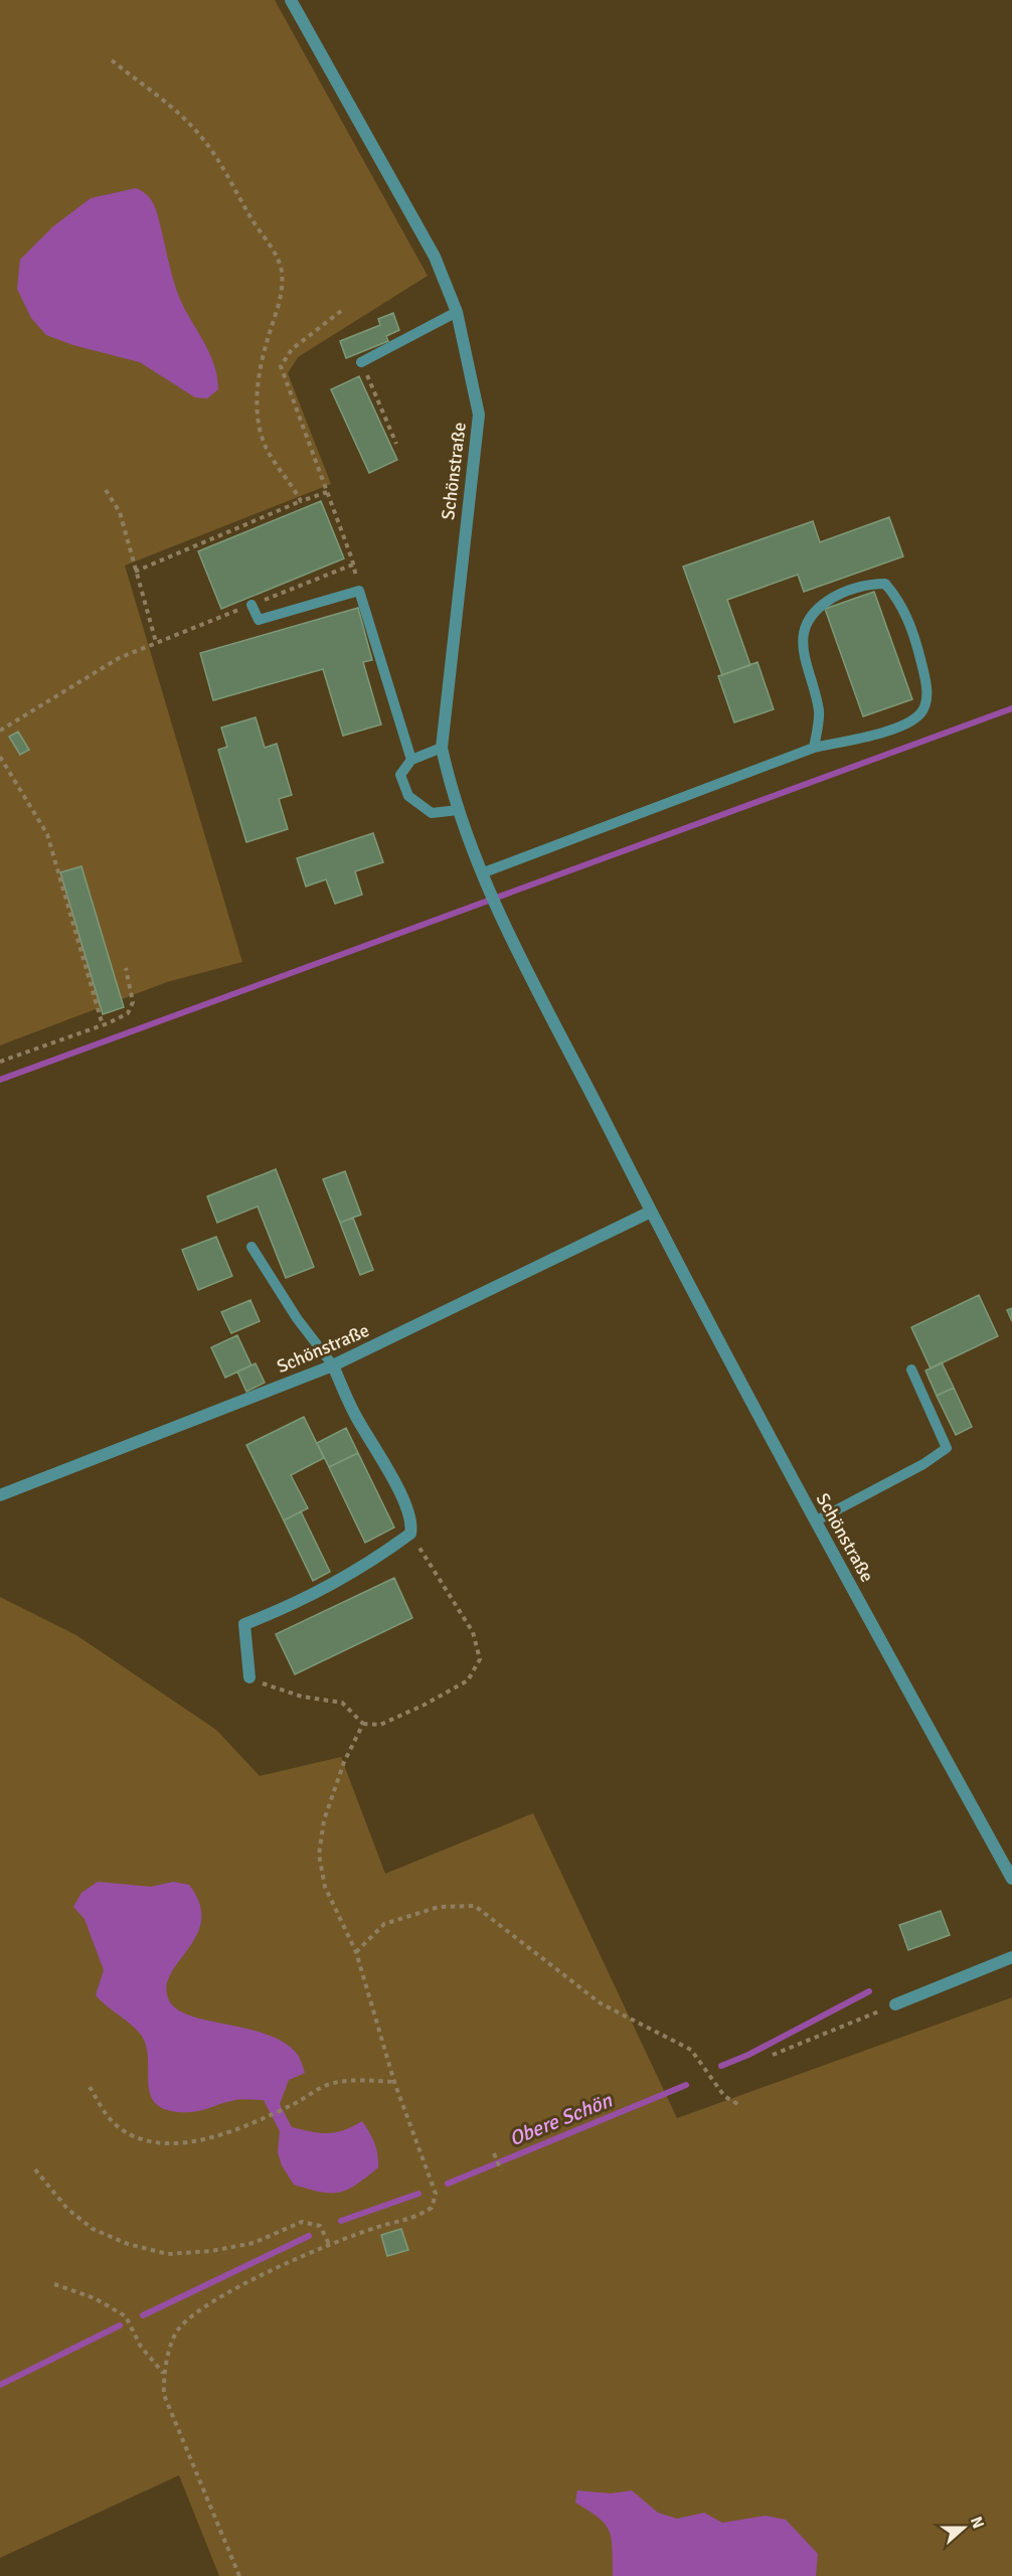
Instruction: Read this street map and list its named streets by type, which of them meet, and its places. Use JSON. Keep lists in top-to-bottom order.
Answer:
{
  "streets": {
    "street": ["Schönstraße"]
  },
  "water": ["Obere Schön"],
  "north": "right"
}
